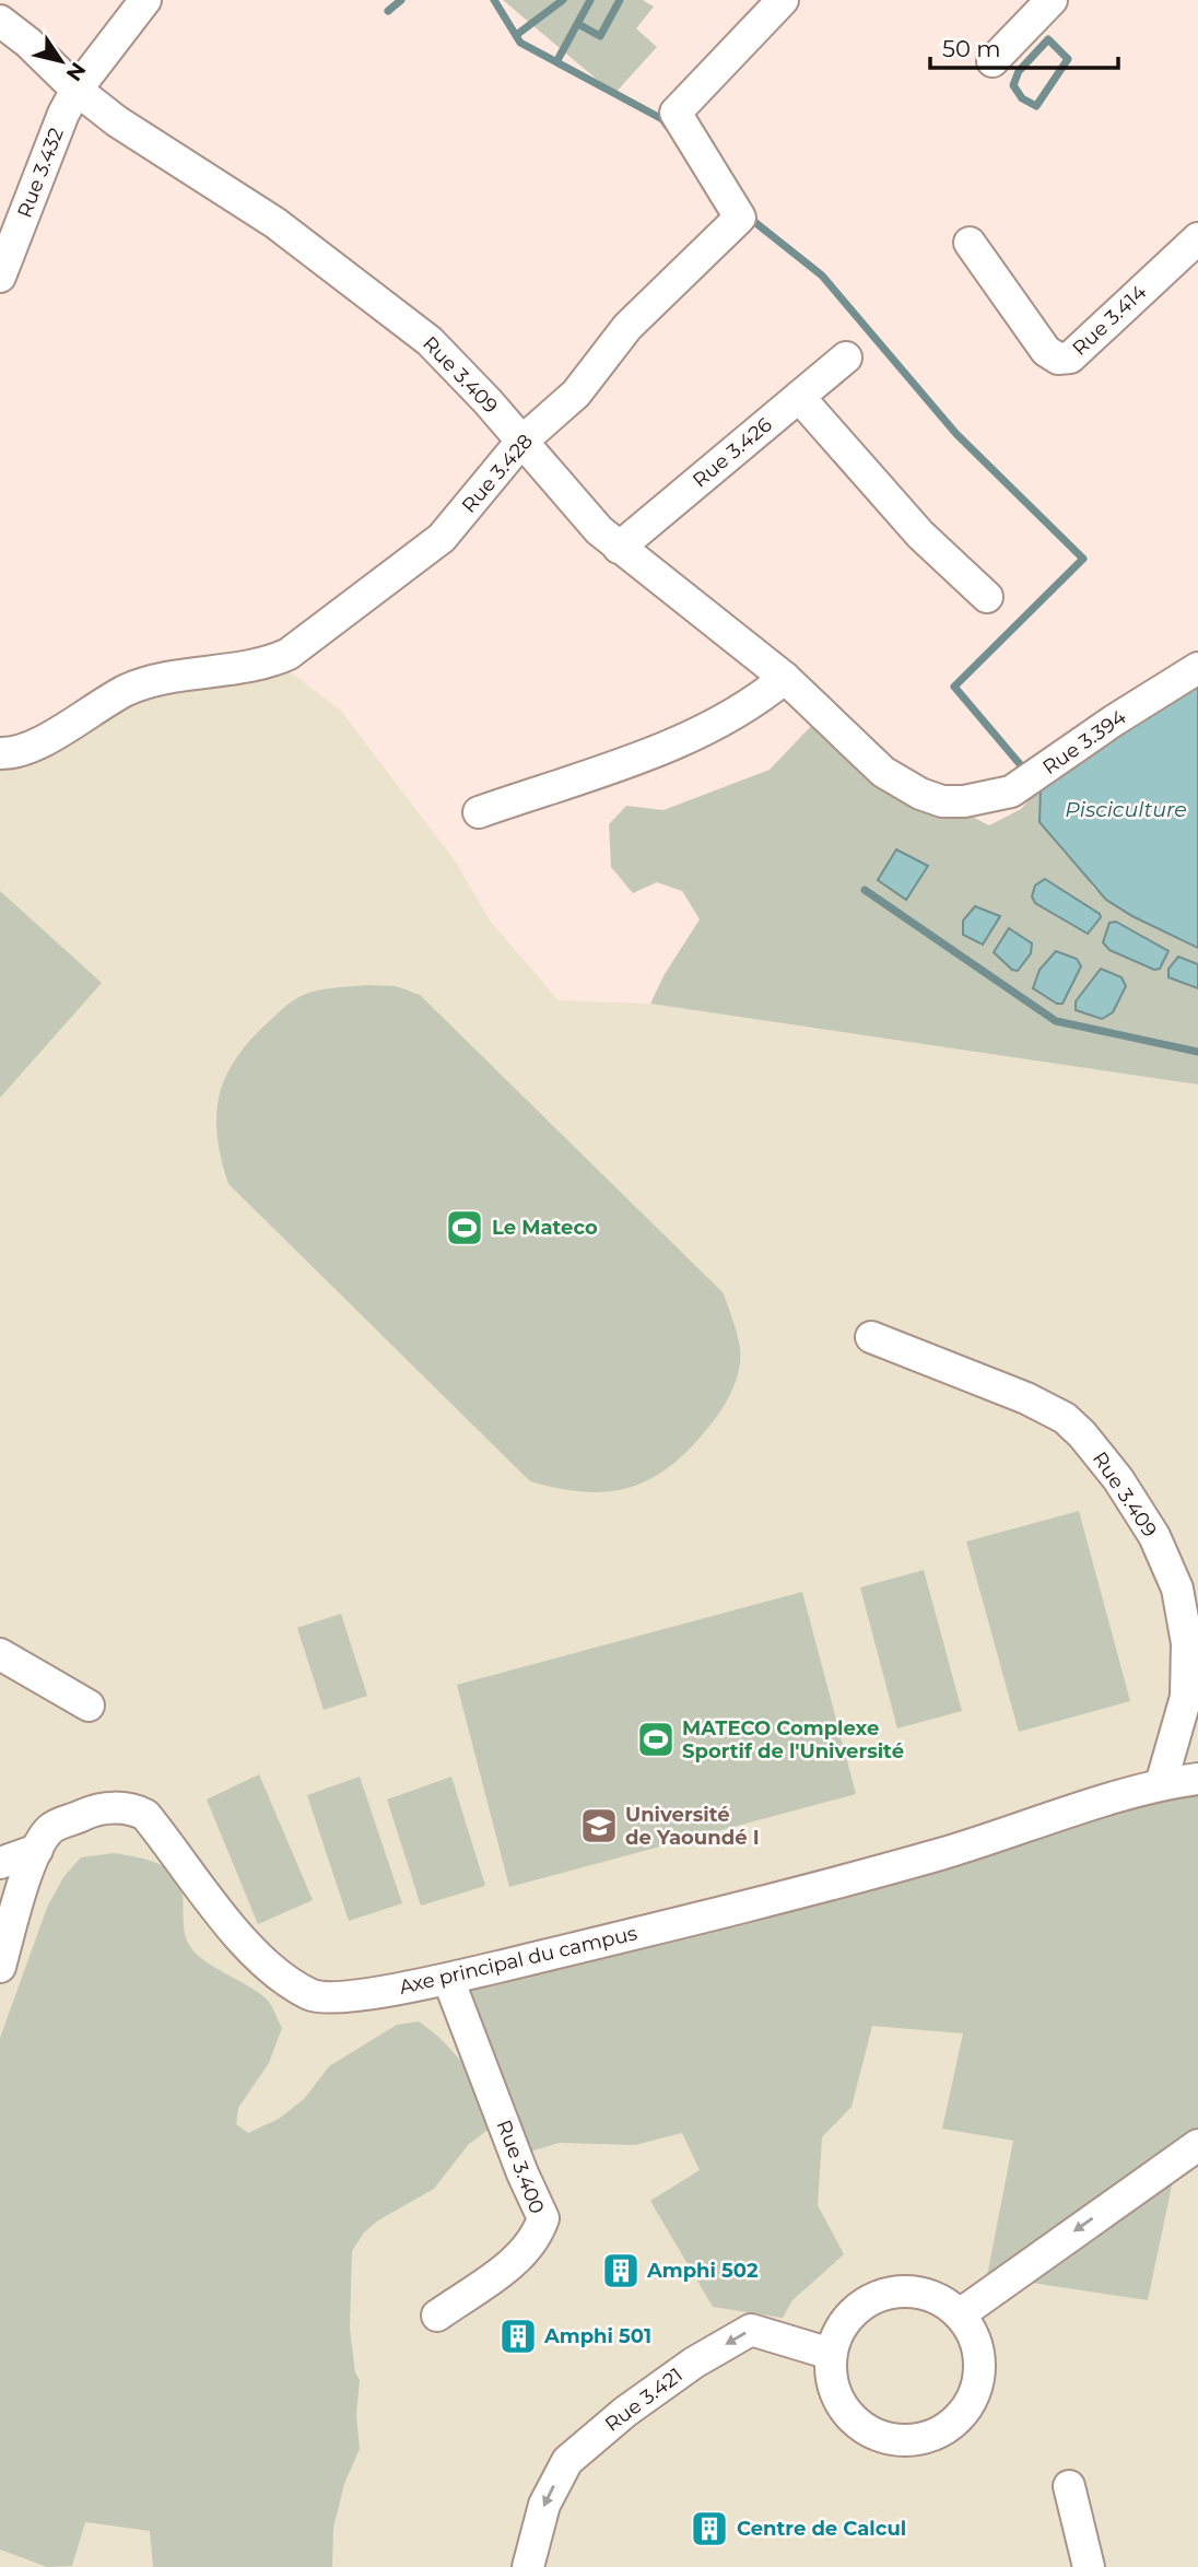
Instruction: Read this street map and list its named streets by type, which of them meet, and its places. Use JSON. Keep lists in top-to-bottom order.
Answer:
{
  "streets": {
    "street": [
      "Rue 3.432",
      "Rue 3.414",
      "Rue 3.409",
      "Rue 3.426",
      "Rue 3.428",
      "Rue 3.394",
      "Axe principal du campus",
      "Rue 3.400",
      "Rue 3.421"
    ]
  },
  "crossings": [
    ["Rue 3.432", "Rue 3.409"],
    ["Rue 3.409", "Rue 3.426"],
    ["Rue 3.409", "Rue 3.428"],
    ["Rue 3.409", "Rue 3.394"],
    ["Rue 3.409", "Axe principal du campus"],
    ["Axe principal du campus", "Rue 3.400"]
  ],
  "one_way": ["Rue 3.421"],
  "water": ["Pisciculture"],
  "places": {
    "sports": ["Le Mateco", "MATECO Complexe Sportif de l'Université"],
    "school or university": ["Université de Yaoundé I"],
    "building": ["Amphi 502", "Amphi 501", "Centre de Calcul"]
  },
  "scale_bar": "50 m",
  "north": "bottom right"
}
